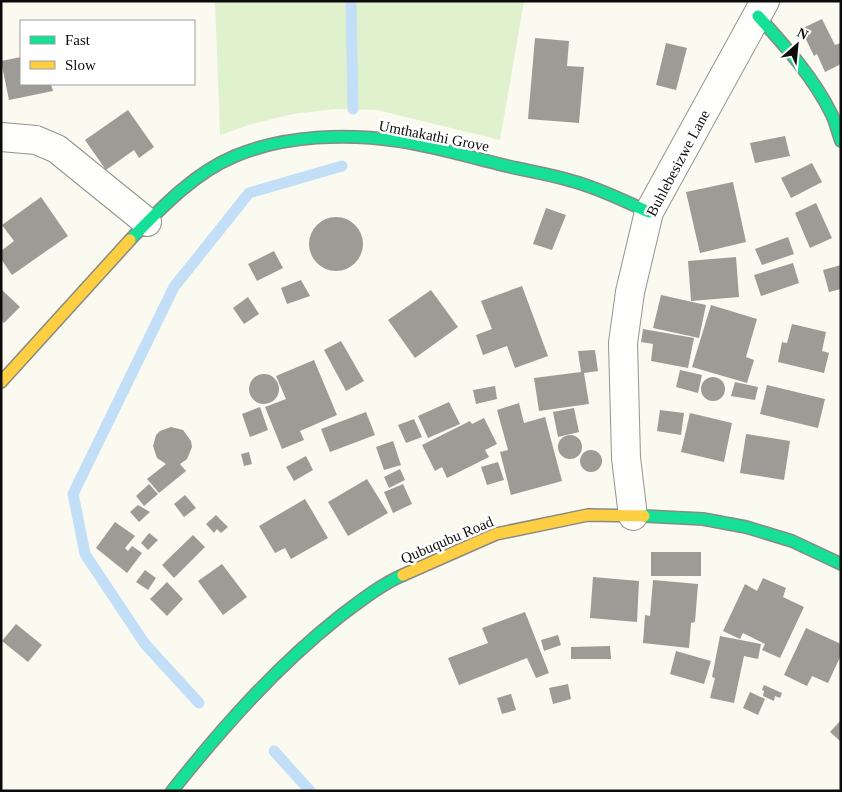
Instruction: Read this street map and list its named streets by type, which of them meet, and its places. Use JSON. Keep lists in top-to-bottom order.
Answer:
{
  "streets": {
    "street": ["Umthakathi Grove", "Buhlebesizwe Lane", "Qubuqubu Road"]
  },
  "crossings": [
    ["Umthakathi Grove", "Buhlebesizwe Lane"],
    ["Buhlebesizwe Lane", "Qubuqubu Road"]
  ],
  "legend": ["Fast", "Slow"],
  "north": "top right"
}
